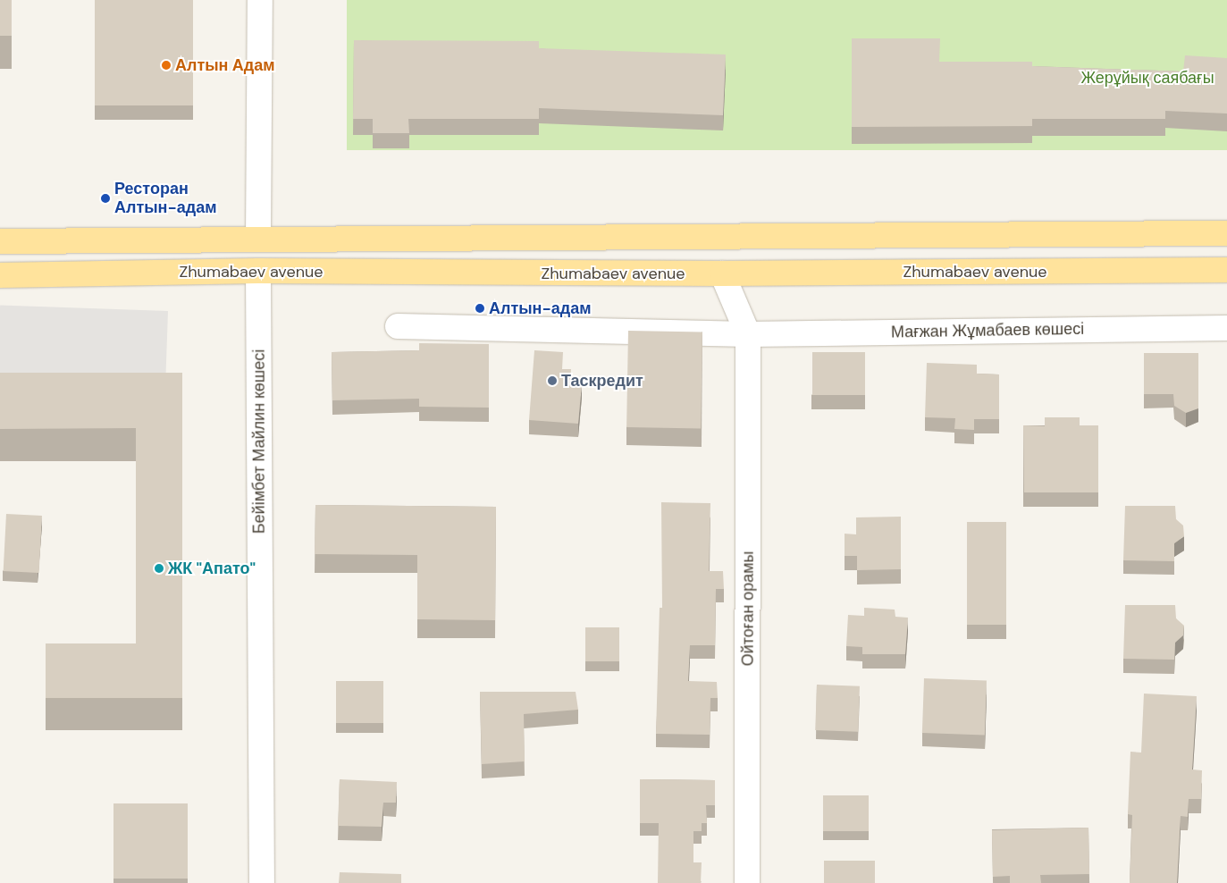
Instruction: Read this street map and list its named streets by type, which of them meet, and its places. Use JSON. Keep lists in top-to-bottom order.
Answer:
{
  "streets": {
    "main road": ["Zhumabaev avenue", "Бейімбет Майлин көшесі"],
    "street": ["Мағжан Жұмабаев көшесі", "Ойтоған орамы"]
  },
  "crossings": [
    ["Zhumabaev avenue", "Бейімбет Майлин көшесі"],
    ["Мағжан Жұмабаев көшесі", "Ойтоған орамы"]
  ],
  "parks": ["Жерұйық саябағы"],
  "places": [
    "Алтын Адам",
    "Ресторан Алтын-адам",
    "Алтын-адам",
    "Таскредит",
    "ЖК \"Апато\""
  ]
}
